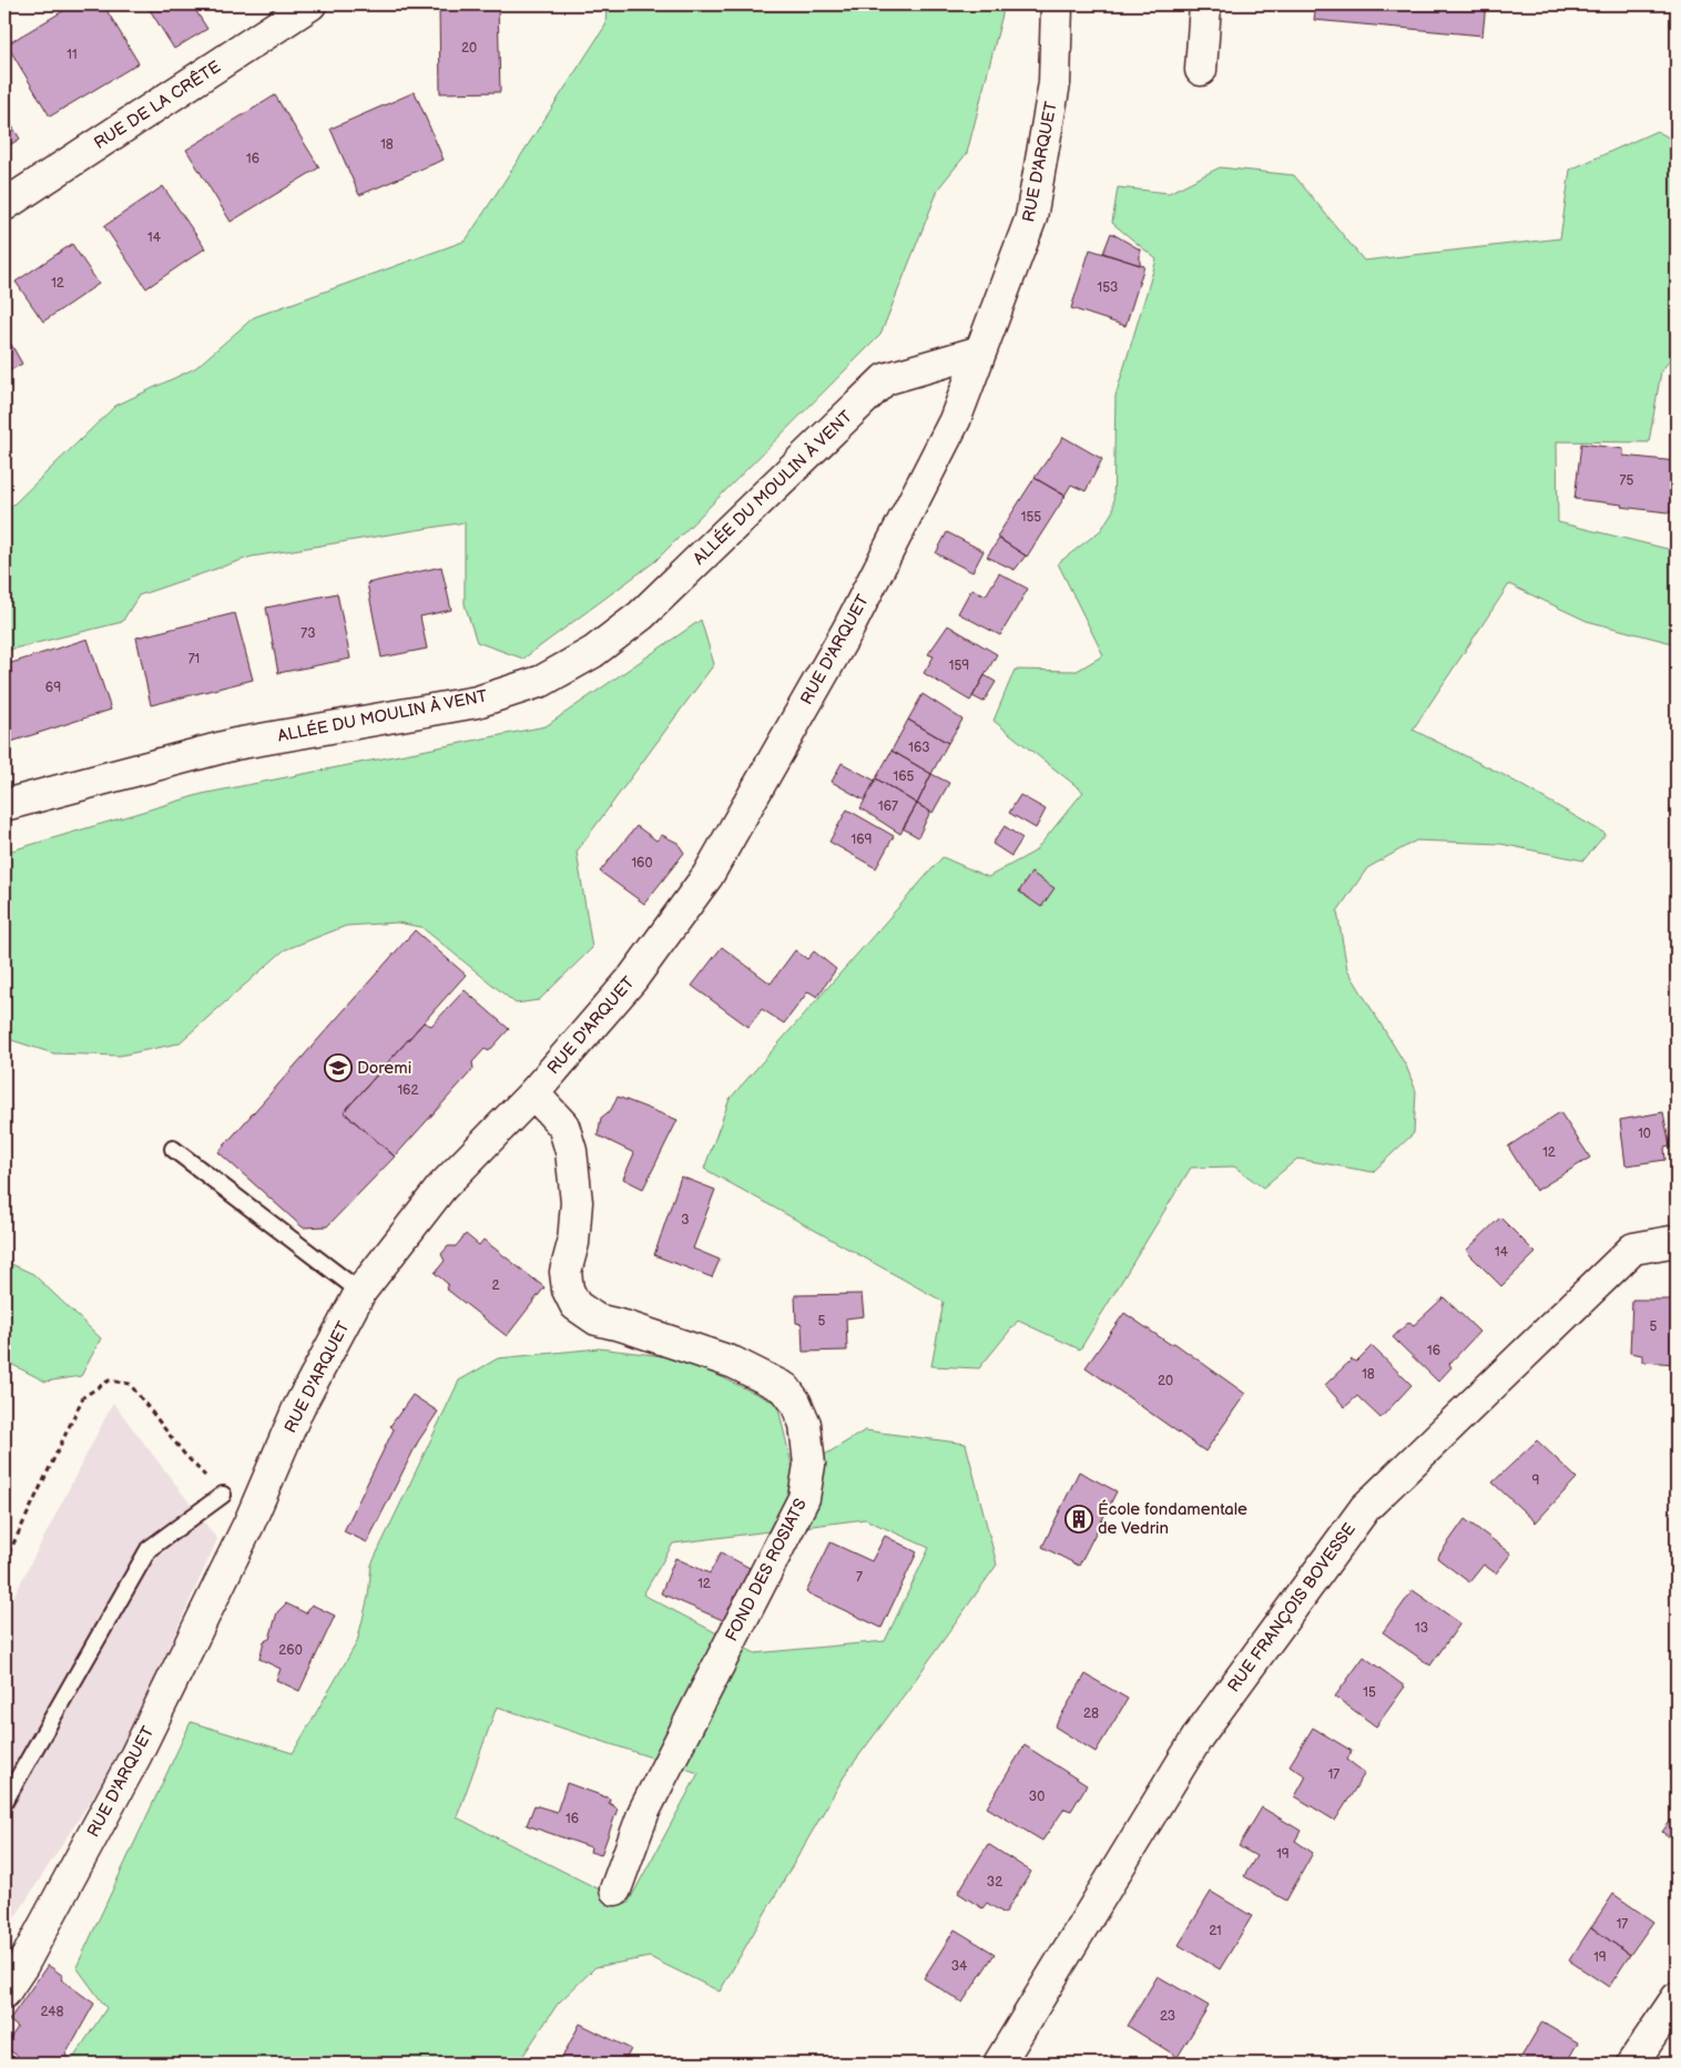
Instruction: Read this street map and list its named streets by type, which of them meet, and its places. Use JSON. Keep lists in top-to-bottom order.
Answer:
{
  "streets": {
    "street": [
      "RUE DE LA CRÊTE",
      "RUE D'ARQUET",
      "ALLÉE DU MOULIN À VENT",
      "FOND DES ROSIATS",
      "RUE FRANÇOIS BOVESSE"
    ]
  },
  "crossings": [
    ["RUE D'ARQUET", "ALLÉE DU MOULIN À VENT"],
    ["RUE D'ARQUET", "FOND DES ROSIATS"]
  ],
  "places": {
    "school or university": ["Doremi"],
    "building": ["École fondamentale de Vedrin"]
  },
  "house_numbers": [
    "20",
    "11",
    "18",
    "16",
    "14",
    "12",
    "153",
    "75",
    "155",
    "73",
    "71",
    "159",
    "69",
    "163",
    "165",
    "167",
    "169",
    "160",
    "162",
    "10",
    "12",
    "3",
    "14",
    "2",
    "5",
    "5",
    "16",
    "18",
    "20",
    "9",
    "7",
    "12",
    "13",
    "260",
    "15",
    "28",
    "17",
    "30",
    "16",
    "19",
    "32",
    "17",
    "21",
    "19",
    "34",
    "248",
    "23"
  ]
}
